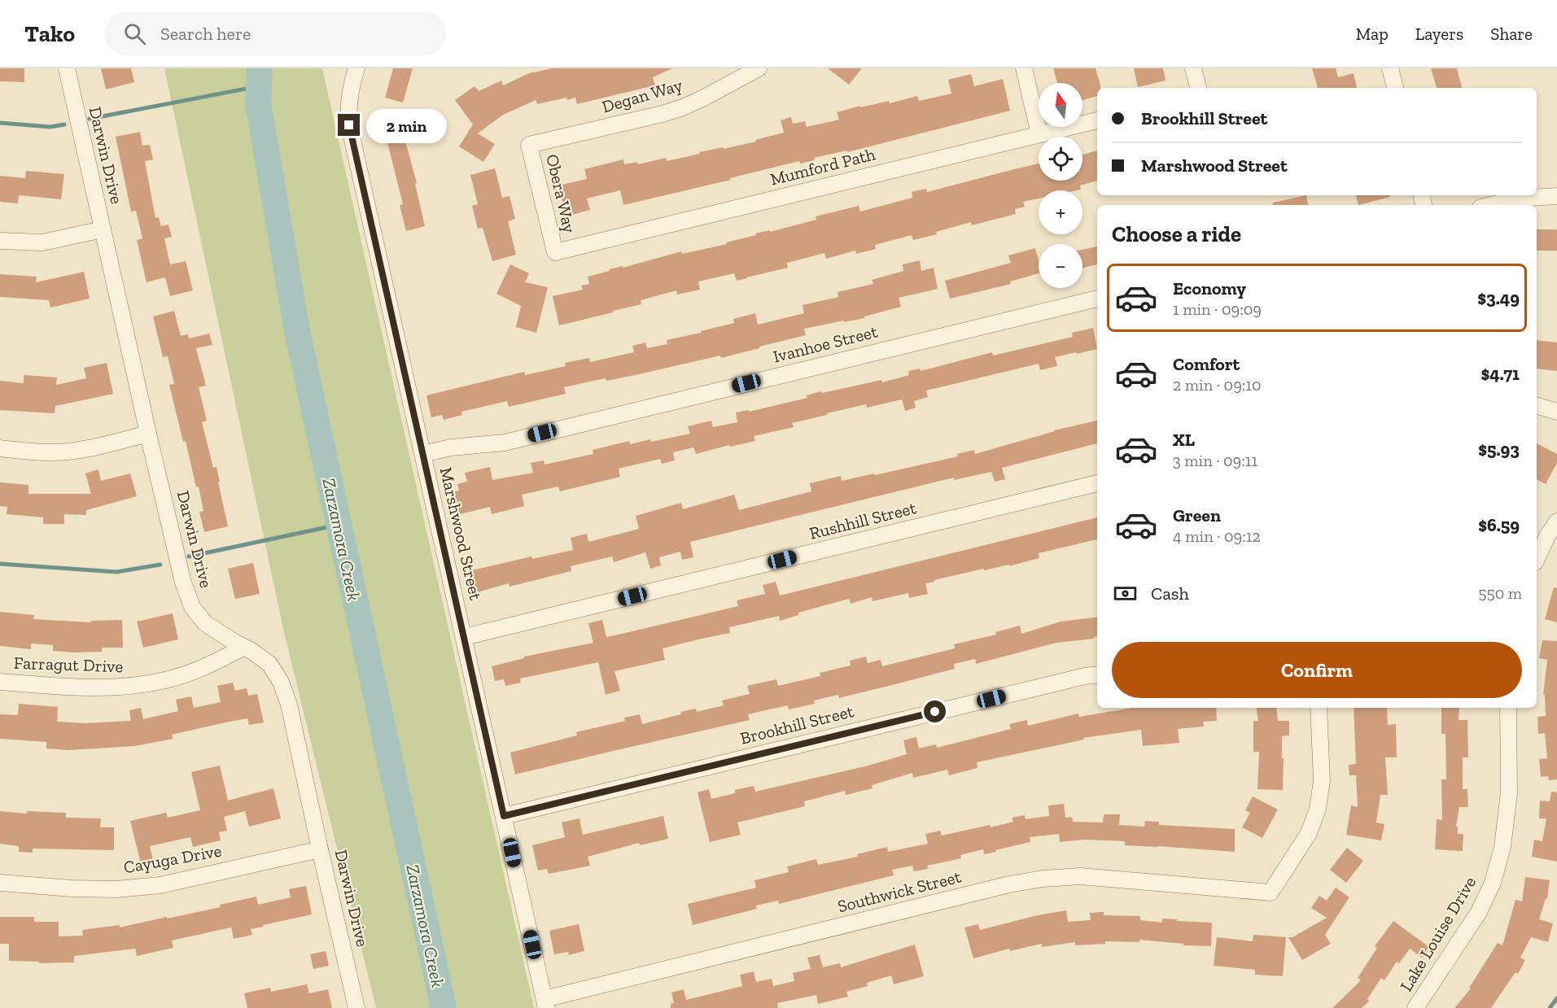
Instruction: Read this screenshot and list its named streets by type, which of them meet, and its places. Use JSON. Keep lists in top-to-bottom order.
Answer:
{
  "streets": {
    "street": [
      "Degan Way",
      "Darwin Drive",
      "Mumford Path",
      "Obera Way",
      "Ivanhoe Street",
      "Rushhill Street",
      "Marshwood Street",
      "Farragut Drive",
      "Brookhill Street",
      "Cayuga Drive",
      "Southwick Street",
      "Lake Louise Drive"
    ]
  },
  "crossings": [
    ["Degan Way", "Obera Way"],
    ["Darwin Drive", "Farragut Drive"],
    ["Darwin Drive", "Cayuga Drive"],
    ["Mumford Path", "Obera Way"],
    ["Ivanhoe Street", "Marshwood Street"],
    ["Rushhill Street", "Marshwood Street"],
    ["Marshwood Street", "Brookhill Street"],
    ["Marshwood Street", "Southwick Street"]
  ],
  "water": ["Zarzamora Creek"],
  "north": "top",
  "page": {
    "header": "Tako",
    "search": "Search here",
    "nav": ["Map", "Layers", "Share"],
    "map_buttons": ["+", "−"],
    "banner": ["Brookhill Street", "Marshwood Street"],
    "bubble": "2 min",
    "heading": "Choose a ride",
    "list": [
      {
        "name": "Economy",
        "note": "1 min · 09:09",
        "value": "$3.49"
      },
      {
        "name": "Comfort",
        "note": "2 min · 09:10",
        "value": "$4.71"
      },
      {
        "name": "XL",
        "note": "3 min · 09:11",
        "value": "$5.93"
      },
      {
        "name": "Green",
        "note": "4 min · 09:12",
        "value": "$6.59"
      }
    ],
    "pay": ["Cash", "550 m"],
    "buttons": "Confirm"
  }
}
